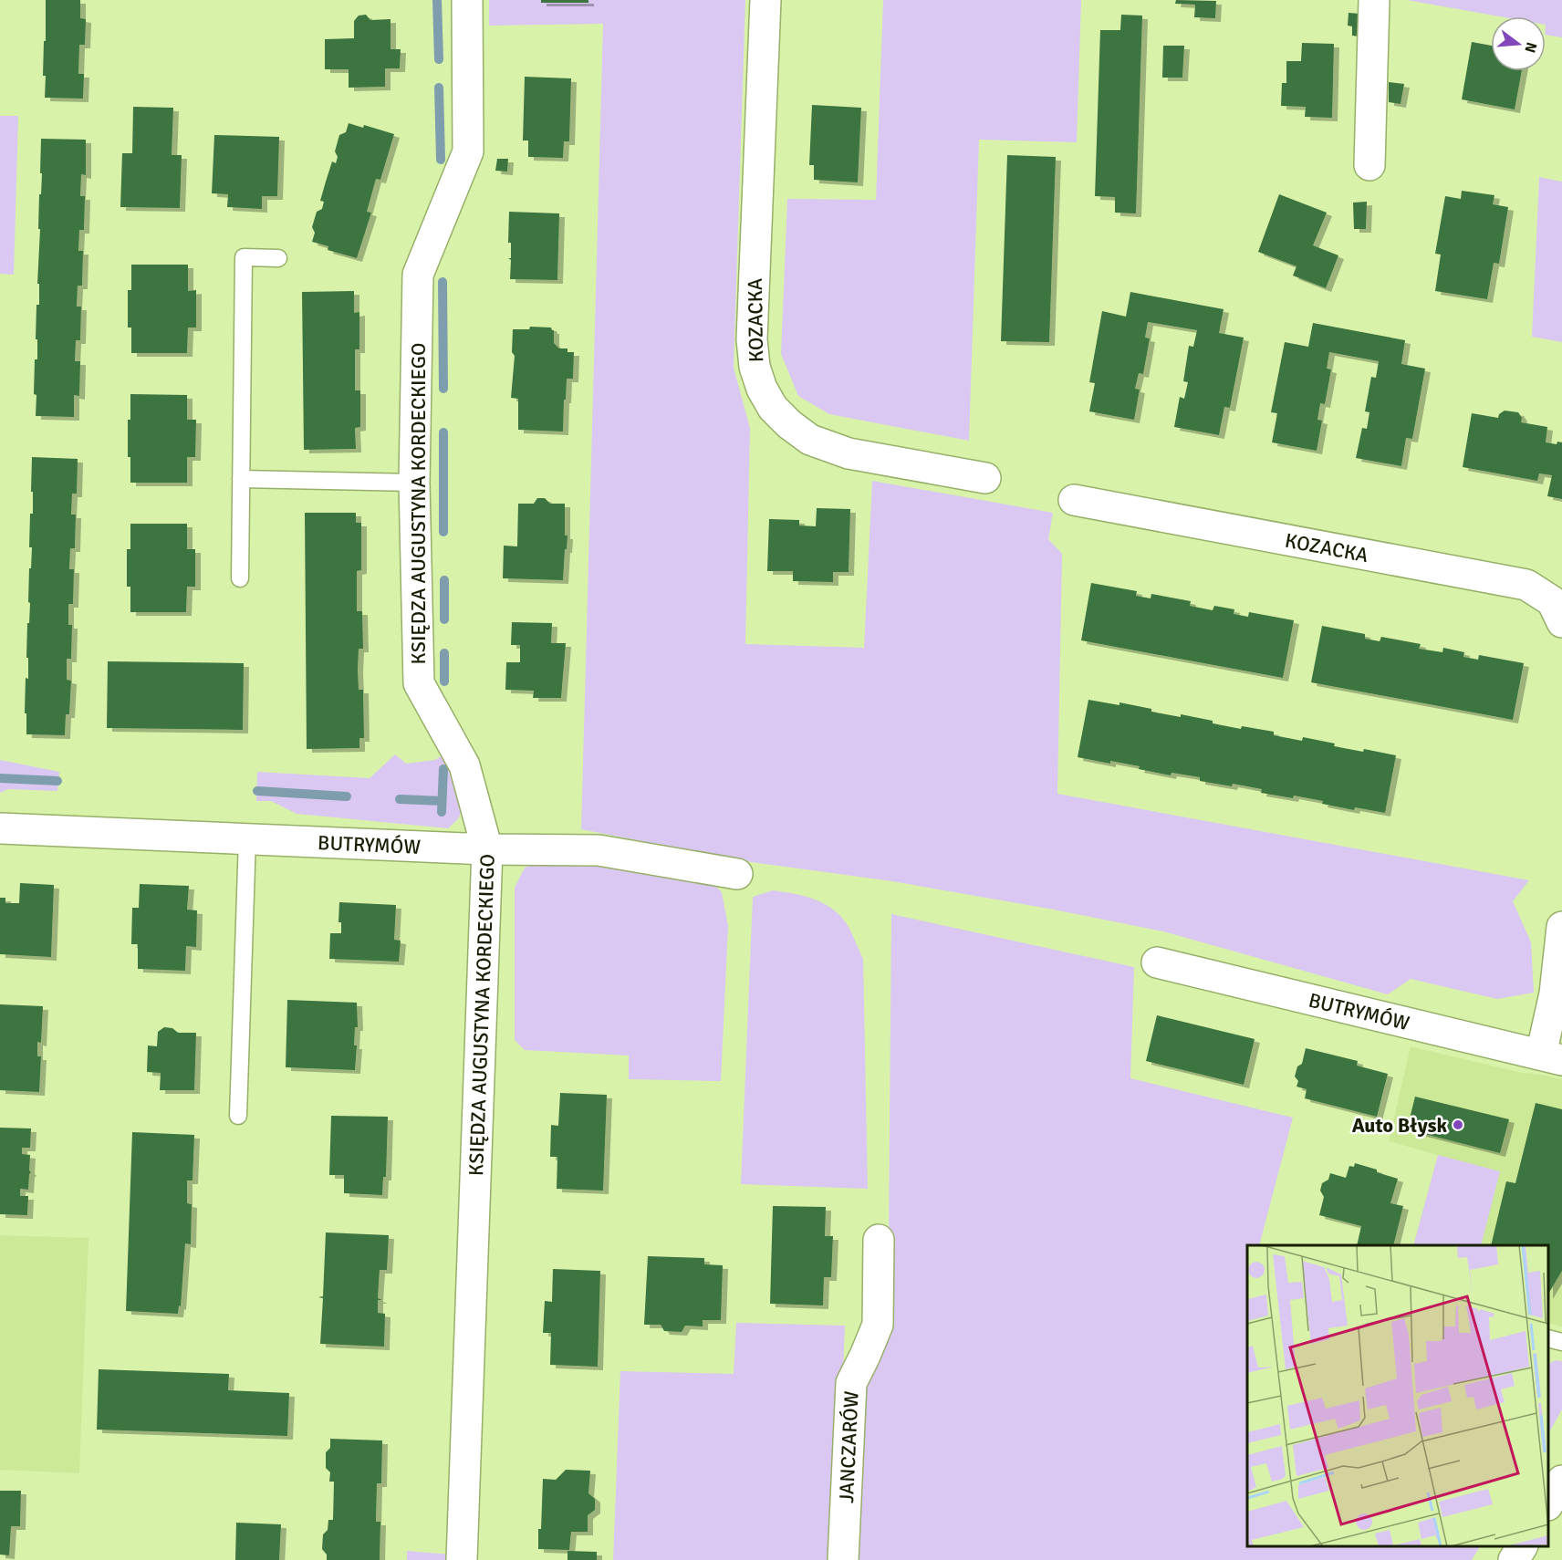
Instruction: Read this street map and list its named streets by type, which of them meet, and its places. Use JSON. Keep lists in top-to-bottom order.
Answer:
{
  "streets": {
    "street": [
      "KOZACKA",
      "KSIĘDZA AUGUSTYNA KORDECKIEGO",
      "BUTRYMÓW",
      "JANCZARÓW"
    ]
  },
  "crossings": [
    ["KSIĘDZA AUGUSTYNA KORDECKIEGO", "BUTRYMÓW"]
  ],
  "places": ["Auto Błysk"],
  "north": "right"
}
